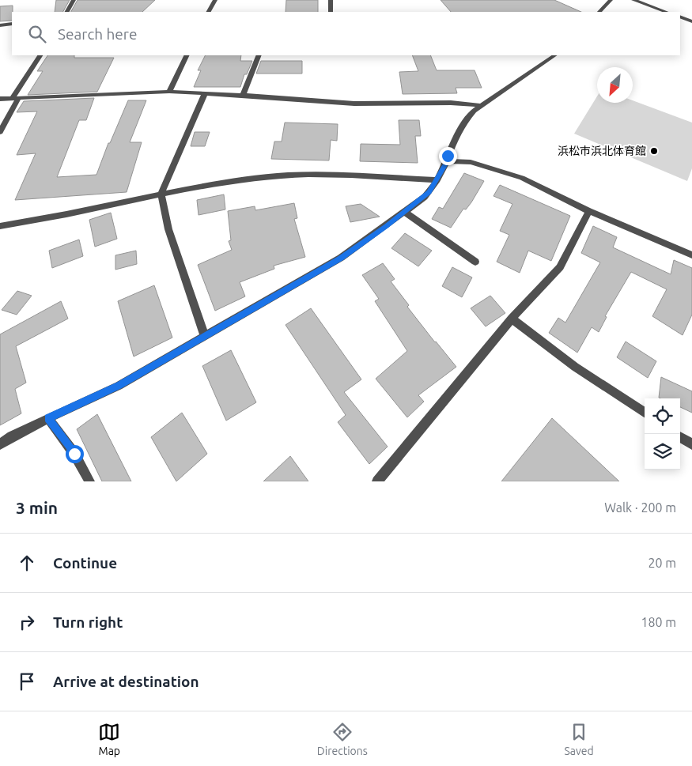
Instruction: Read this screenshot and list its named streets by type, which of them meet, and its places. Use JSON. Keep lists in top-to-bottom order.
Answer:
{
  "places": ["浜松市浜北体育館"],
  "north": "bottom left",
  "page": {
    "search": "Search here",
    "heading": ["3 min", "Walk · 200 m"],
    "list": [
      ["Continue", "20 m"],
      ["Turn right", "180 m"],
      "Arrive at destination"
    ],
    "nav": ["Map", "Directions", "Saved"]
  }
}
